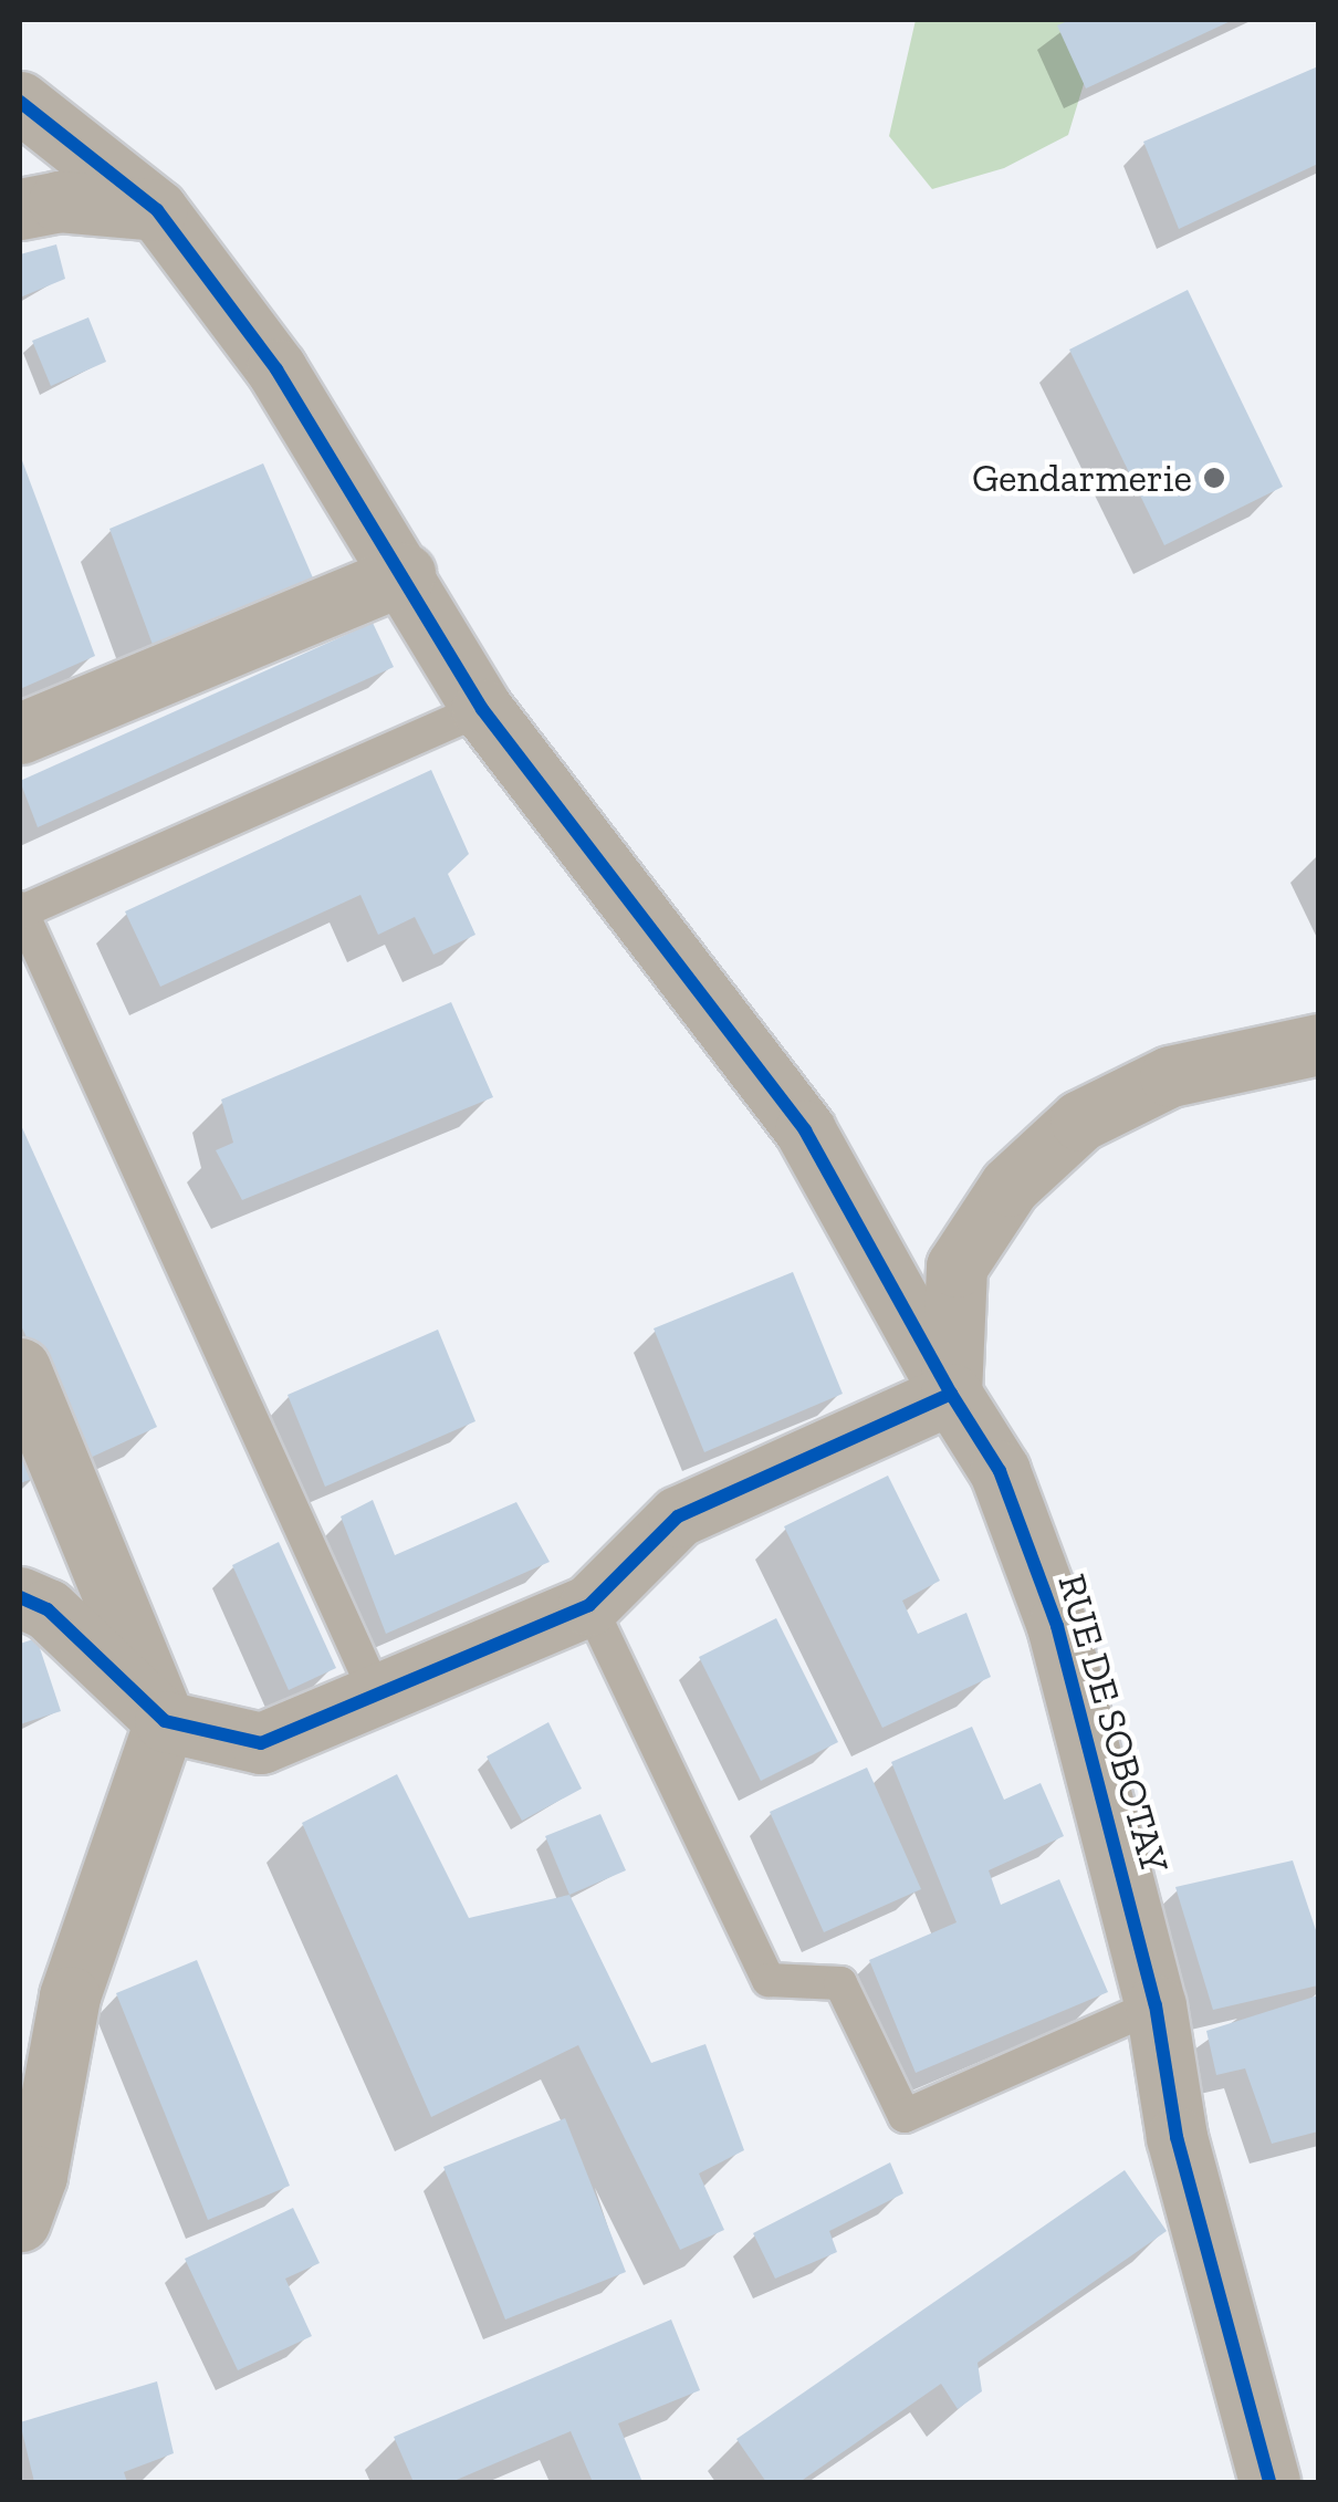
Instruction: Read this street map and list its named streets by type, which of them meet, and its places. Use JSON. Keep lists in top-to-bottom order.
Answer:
{
  "streets": {
    "street": ["RUE DE SOBOTAY"]
  },
  "places": ["Gendarmerie"]
}
